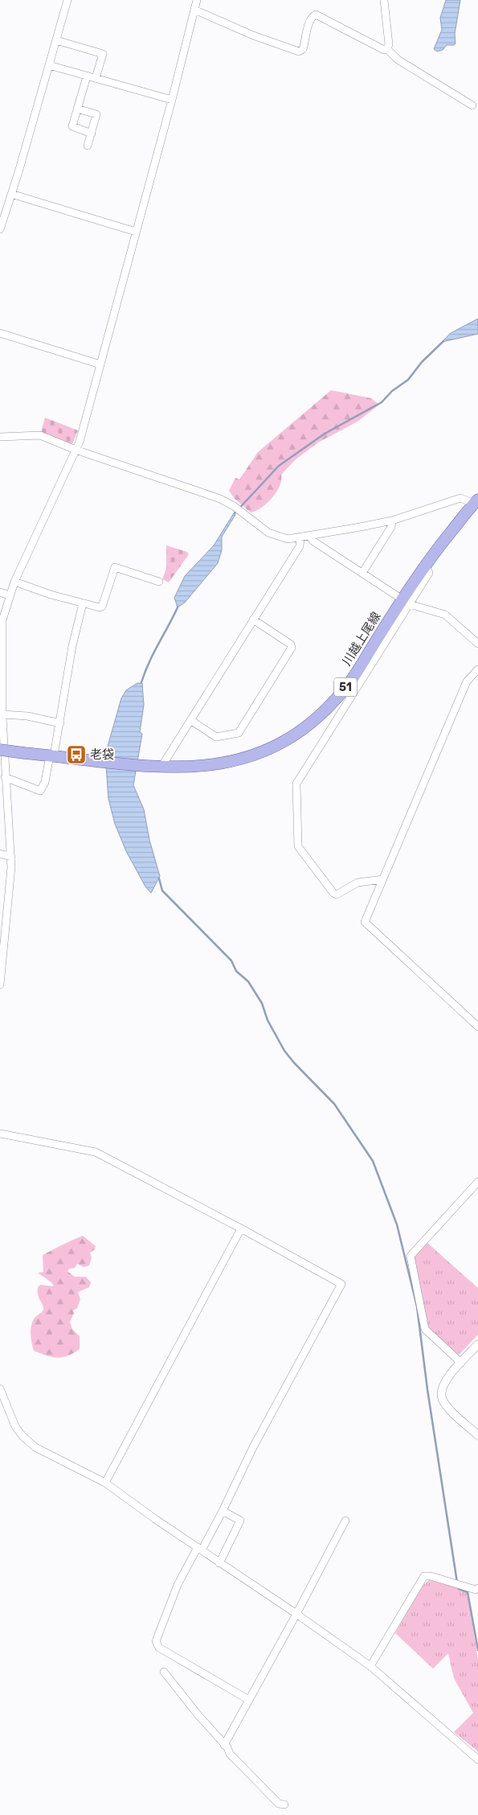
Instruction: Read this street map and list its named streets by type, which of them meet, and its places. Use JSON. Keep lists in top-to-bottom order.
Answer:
{
  "streets": {
    "main road": ["川越上尾線", "51"]
  },
  "places": {
    "bus stop": ["老袋"]
  }
}
